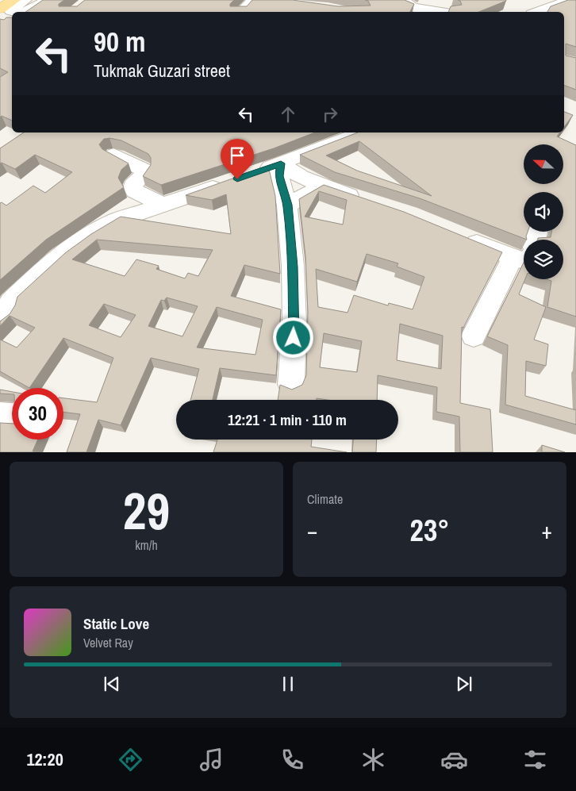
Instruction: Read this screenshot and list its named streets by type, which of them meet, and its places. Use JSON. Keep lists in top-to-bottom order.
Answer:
{
  "north": "left",
  "page": {
    "turn": ["90 m", "Tukmak Guzari street"],
    "limit": "30",
    "trip": "12:21 · 1 min · 110 m",
    "tile": [
      ["29", "km/h"],
      "Climate"
    ],
    "heat": ["−", "23°", "+"],
    "song": ["Static Love", "Velvet Ray"],
    "tabs": "12:20"
  }
}
